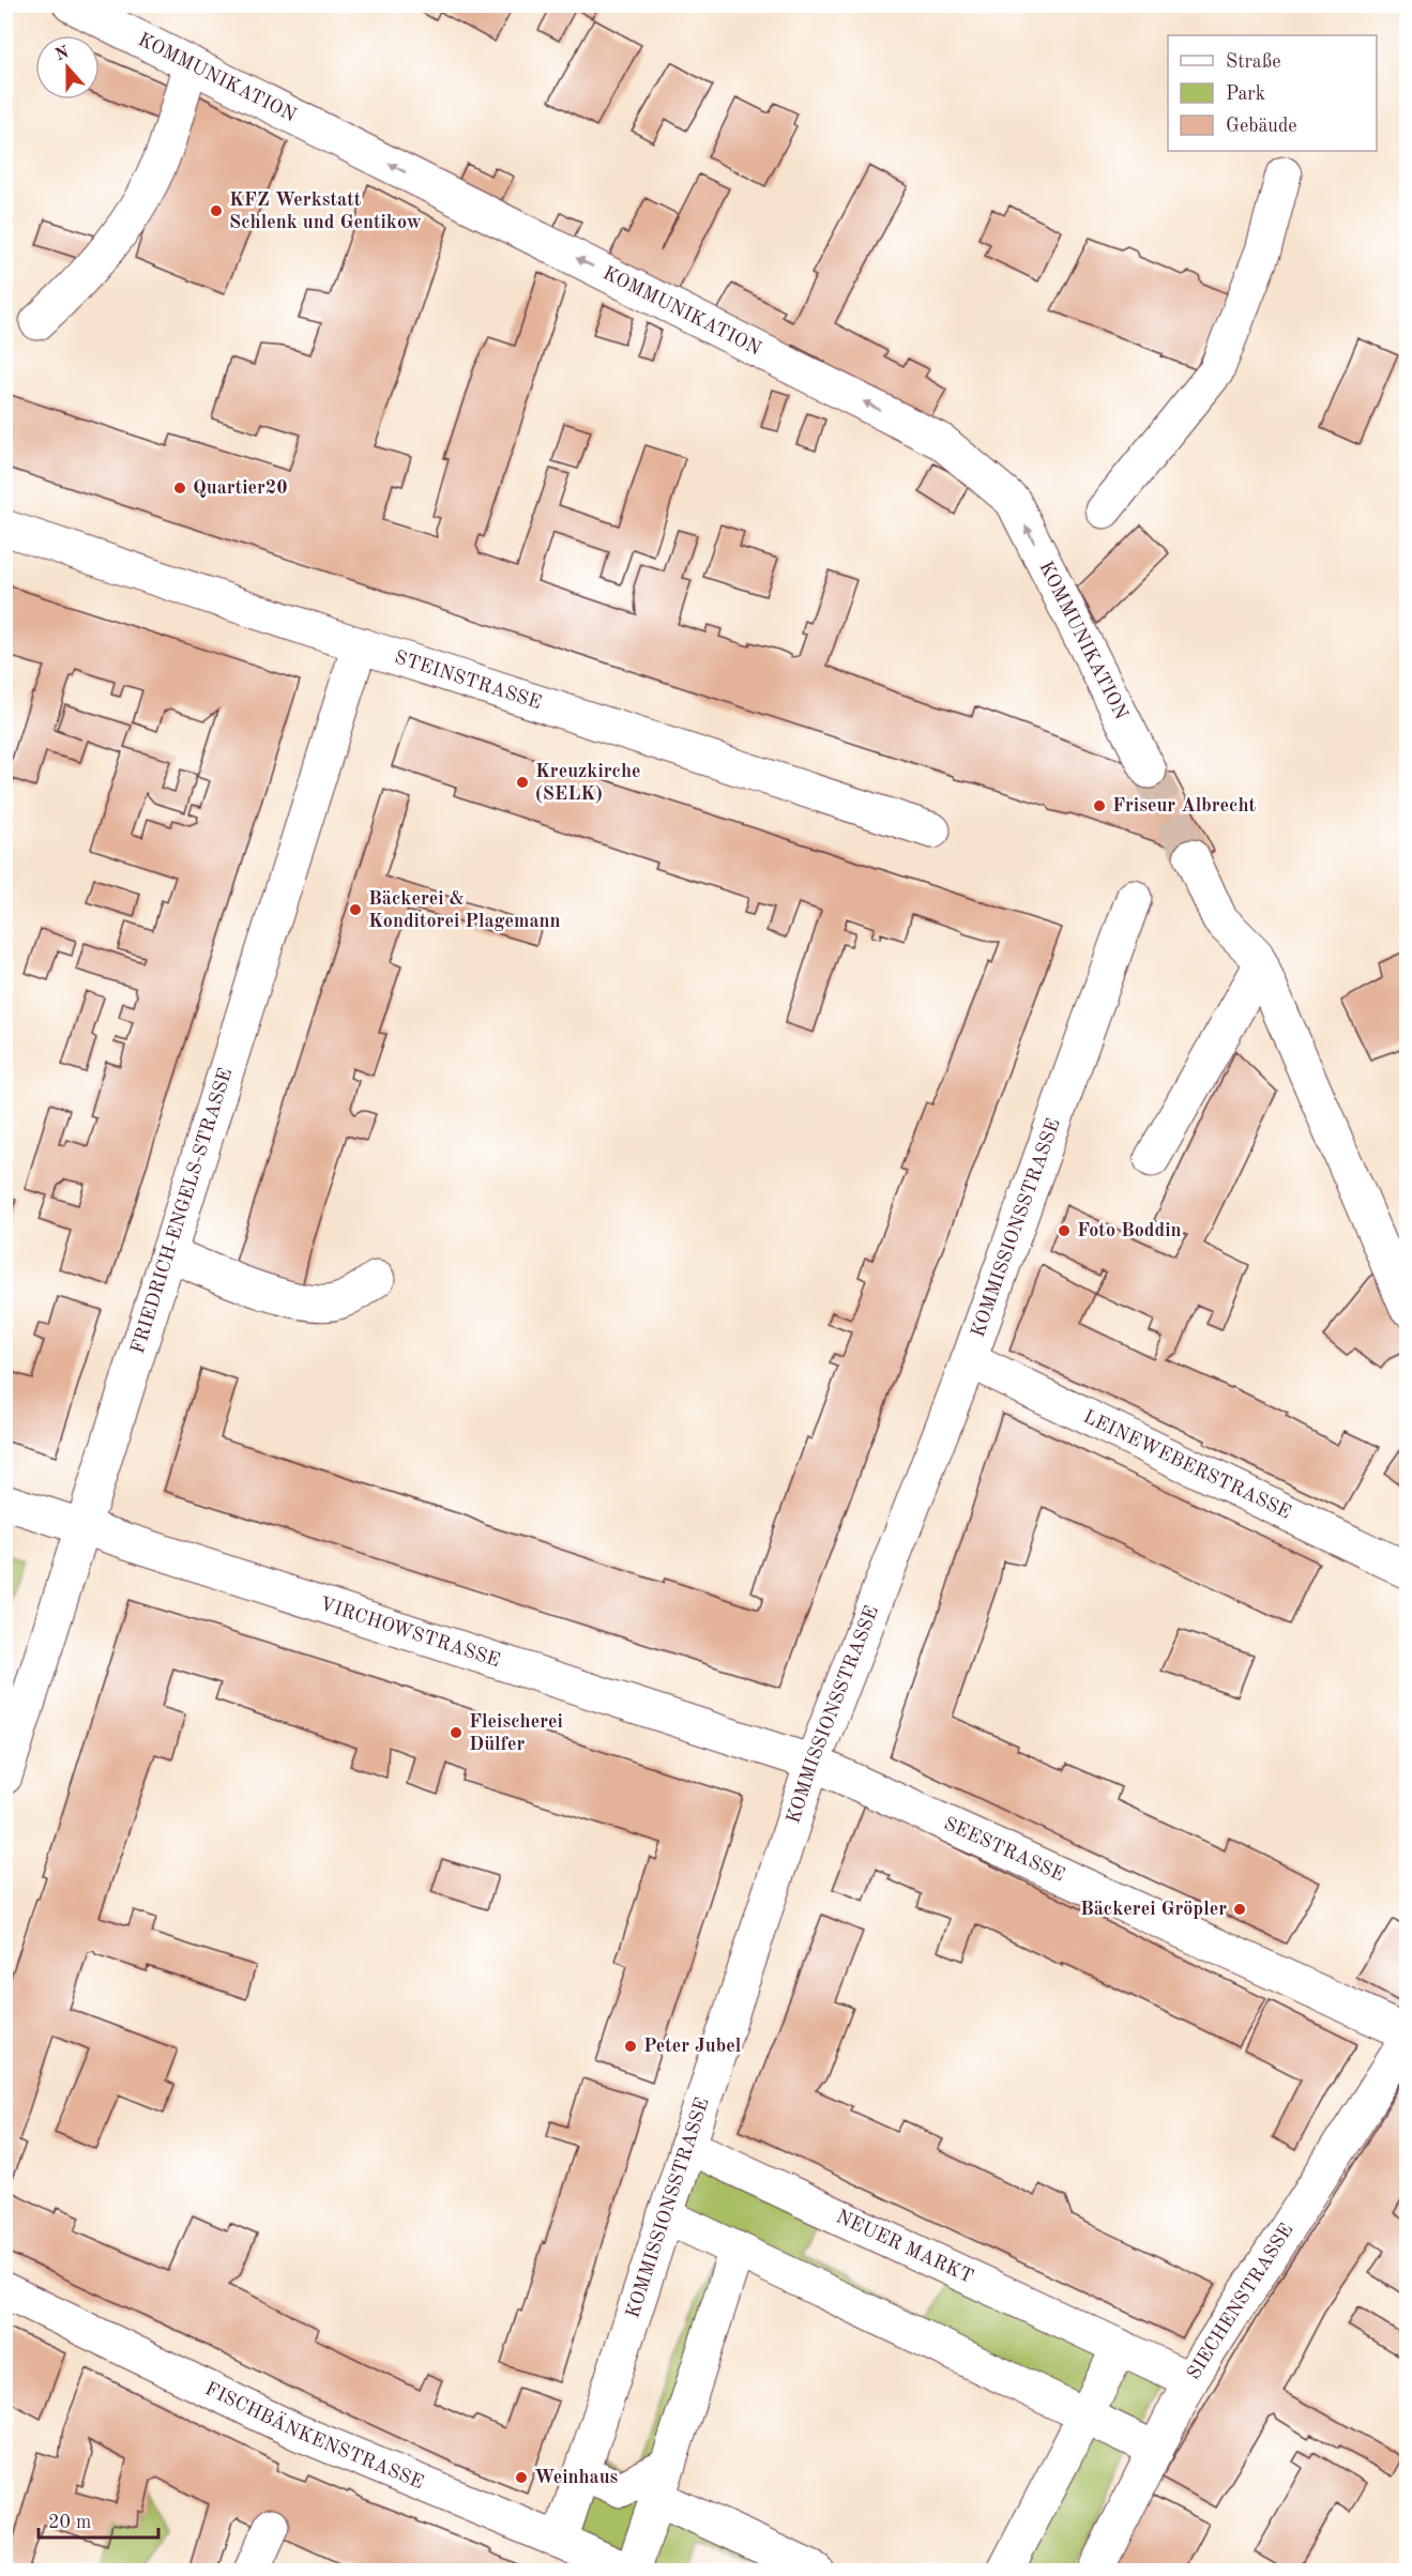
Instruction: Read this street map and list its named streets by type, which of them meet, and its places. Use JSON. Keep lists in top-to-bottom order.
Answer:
{
  "streets": {
    "street": [
      "KOMMUNIKATION",
      "STEINSTRASSE",
      "FRIEDRICH-ENGELS-STRASSE",
      "KOMMISSIONSSTRASSE",
      "LEINEWEBERSTRASSE",
      "VIRCHOWSTRASSE",
      "SEESTRASSE",
      "NEUER MARKT",
      "SIECHENSTRASSE",
      "FISCHBÄNKENSTRASSE"
    ]
  },
  "crossings": [
    ["STEINSTRASSE", "FRIEDRICH-ENGELS-STRASSE"],
    ["FRIEDRICH-ENGELS-STRASSE", "VIRCHOWSTRASSE"],
    ["KOMMISSIONSSTRASSE", "LEINEWEBERSTRASSE"],
    ["KOMMISSIONSSTRASSE", "VIRCHOWSTRASSE"],
    ["KOMMISSIONSSTRASSE", "SEESTRASSE"],
    ["KOMMISSIONSSTRASSE", "NEUER MARKT"],
    ["KOMMISSIONSSTRASSE", "FISCHBÄNKENSTRASSE"],
    ["VIRCHOWSTRASSE", "SEESTRASSE"],
    ["NEUER MARKT", "SIECHENSTRASSE"]
  ],
  "one_way": ["KOMMUNIKATION"],
  "places": [
    "KFZ Werkstatt Schlenk und Gentikow",
    "Quartier20",
    "Kreuzkirche (SELK)",
    "Friseur Albrecht",
    "Bäckerei & Konditorei Plagemann",
    "Foto Boddin",
    "Fleischerei Dülfer",
    "Bäckerei Gröpler",
    "Peter Jubel",
    "Weinhaus"
  ],
  "legend": ["Straße", "Park", "Gebäude"],
  "scale_bar": "20 m",
  "north": "top"
}
